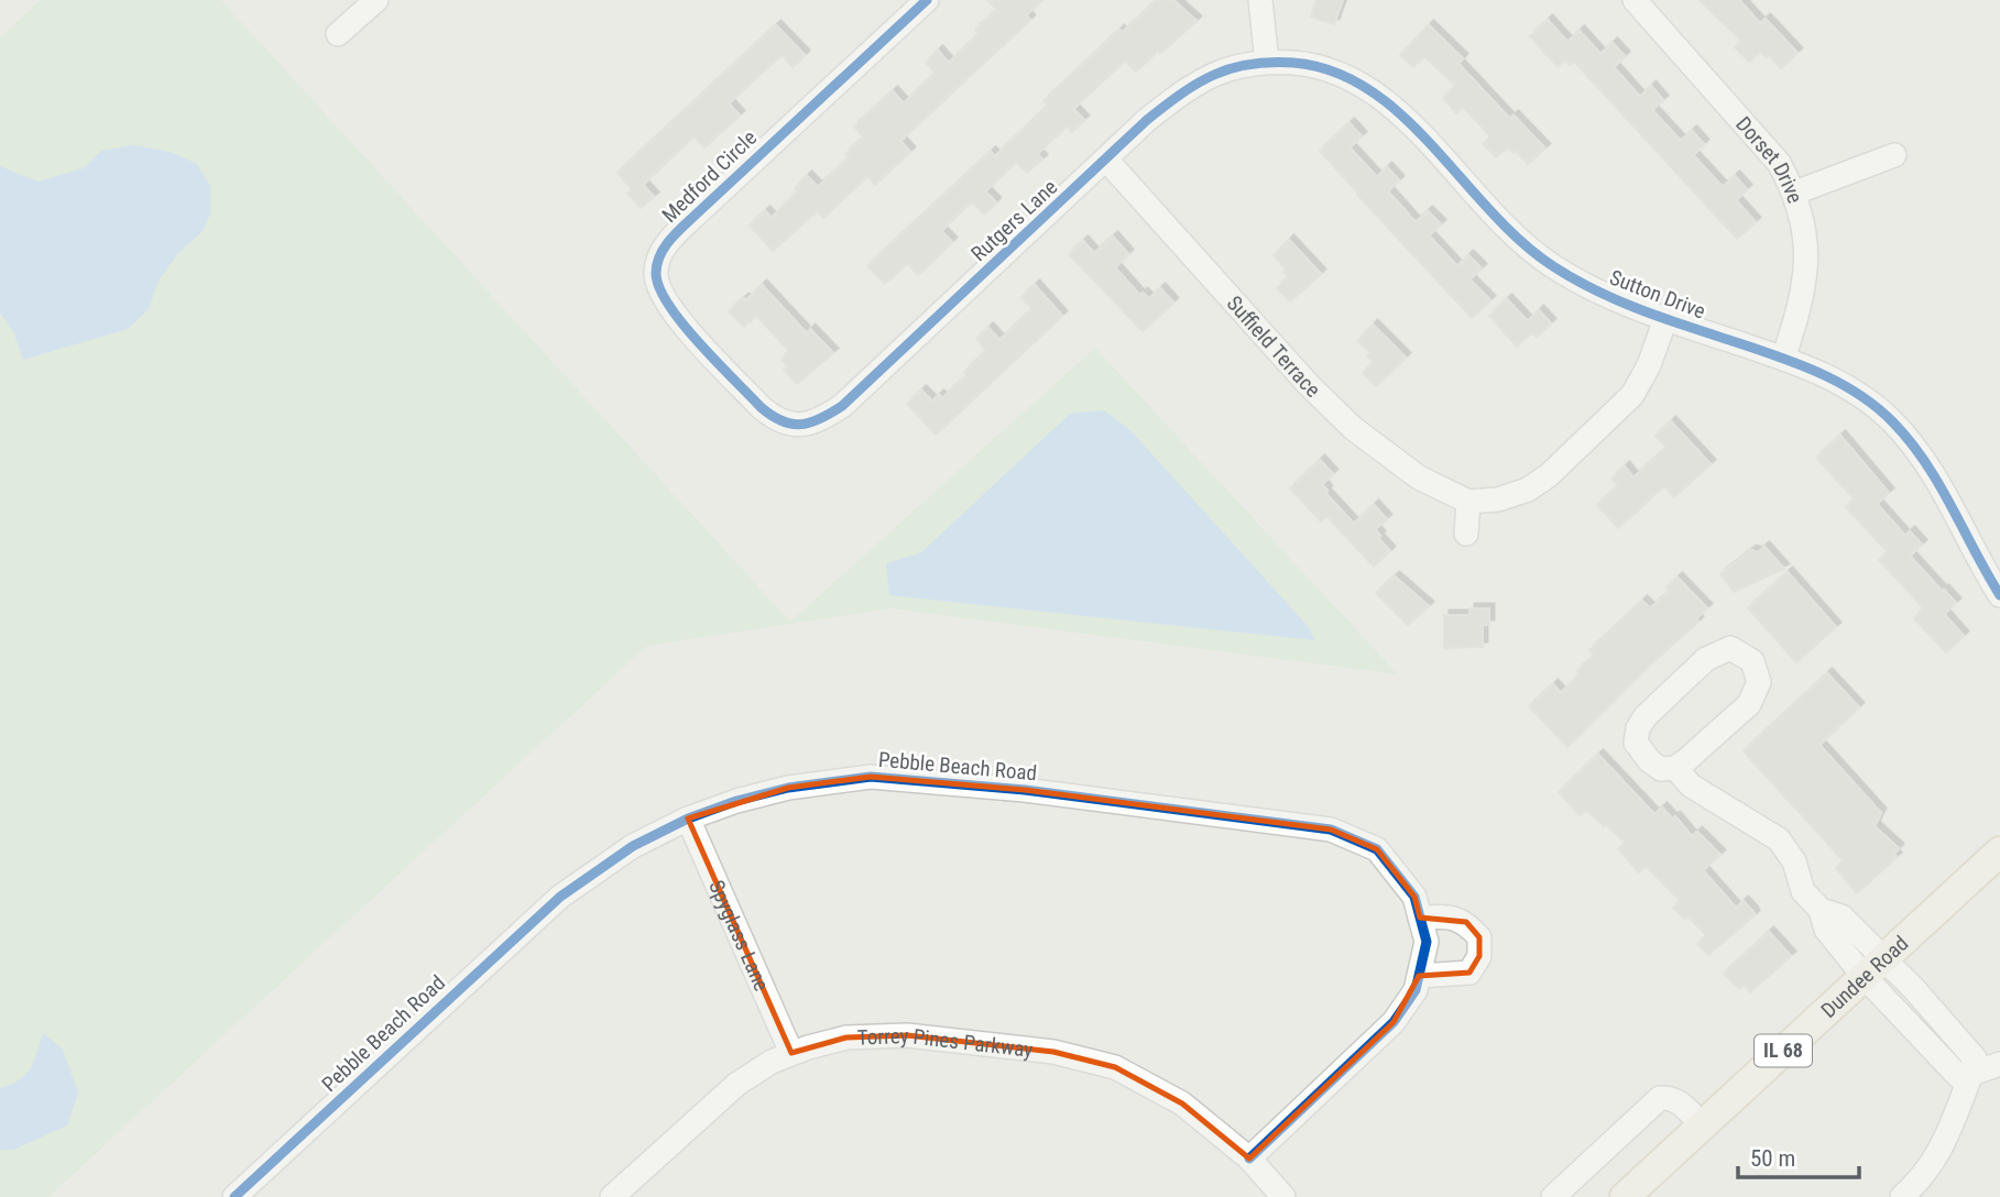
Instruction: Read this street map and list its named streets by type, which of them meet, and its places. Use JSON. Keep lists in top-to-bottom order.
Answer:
{
  "streets": {
    "main road": ["Dundee Road", "IL 68"],
    "street": [
      "Dorset Drive",
      "Medford Circle",
      "Rutgers Lane",
      "Sutton Drive",
      "Suffield Terrace",
      "Pebble Beach Road",
      "Spyglass Lane",
      "Torrey Pines Parkway"
    ]
  },
  "crossings": [
    ["Dorset Drive", "Sutton Drive"],
    ["Medford Circle", "Rutgers Lane"],
    ["Rutgers Lane", "Sutton Drive"],
    ["Rutgers Lane", "Suffield Terrace"],
    ["Pebble Beach Road", "Spyglass Lane"],
    ["Pebble Beach Road", "Torrey Pines Parkway"],
    ["Spyglass Lane", "Torrey Pines Parkway"]
  ],
  "scale_bar": "50 m"
}
